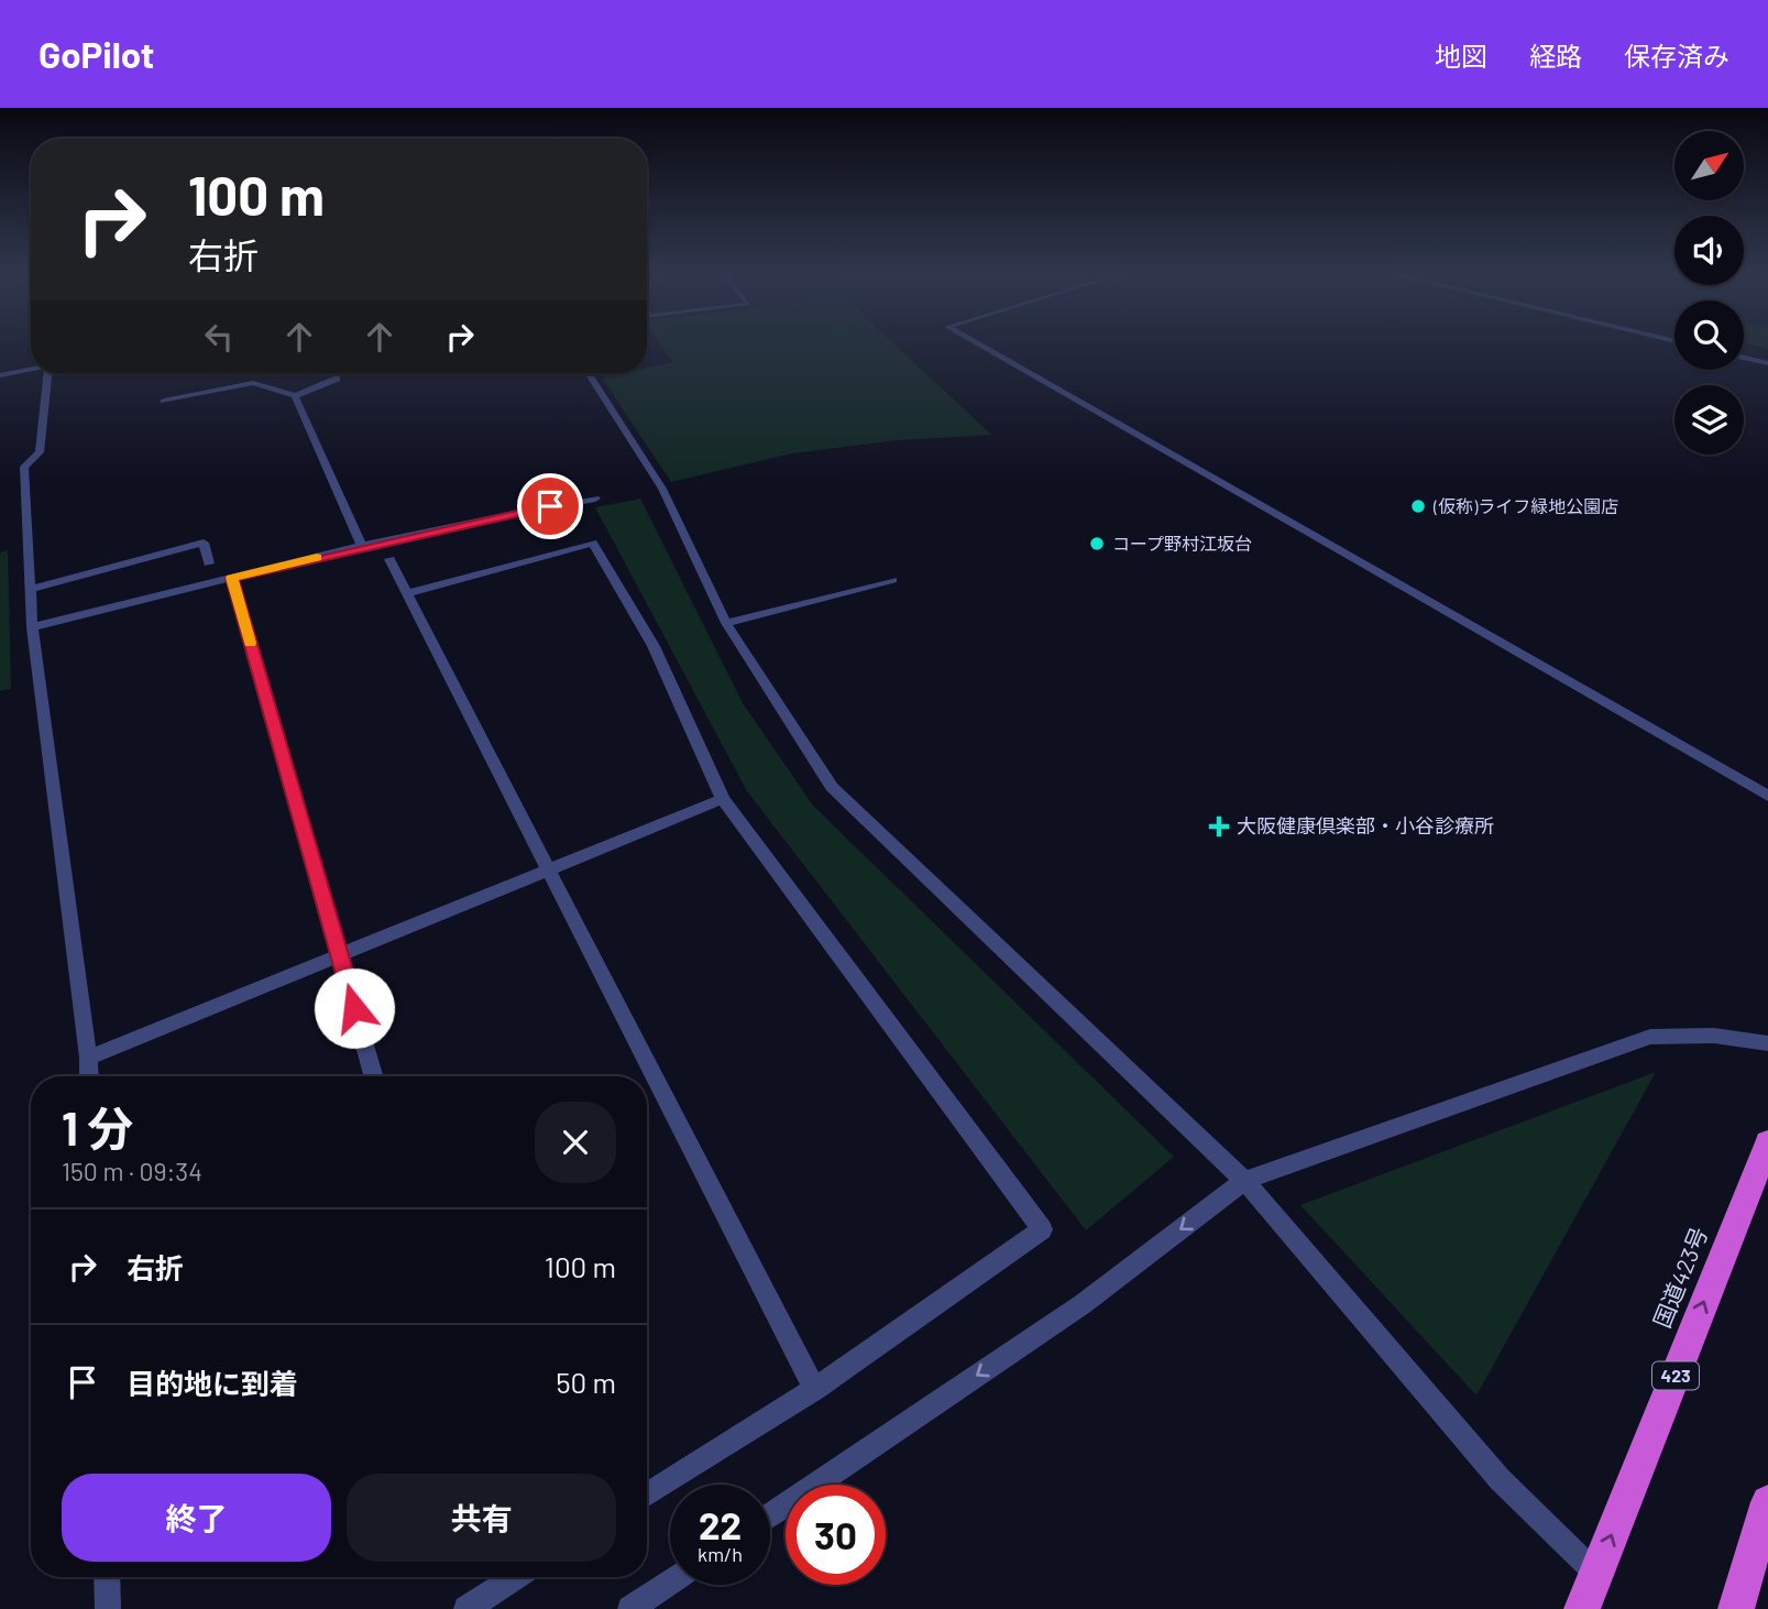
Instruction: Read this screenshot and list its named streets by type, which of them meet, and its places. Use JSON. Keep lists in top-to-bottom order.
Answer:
{
  "streets": {
    "highway": ["国道423号", "423"]
  },
  "one_way": ["国道423号"],
  "places": {
    "other": ["(仮称)ライフ緑地公園店", "コープ野村江坂台"],
    "health": ["大阪健康倶楽部・小谷診療所"]
  },
  "north": "top right",
  "page": {
    "header": "GoPilot",
    "nav": ["地図", "経路", "保存済み"],
    "turn": ["100 m", "右折"],
    "heading": ["1 分", "150 m · 09:34"],
    "list": [
      {
        "name": "右折",
        "value": "100 m"
      },
      {
        "name": "目的地に到着",
        "value": "50 m"
      }
    ],
    "buttons": ["終了", "共有"],
    "speed": "22 km/h",
    "limit": "30"
  }
}
